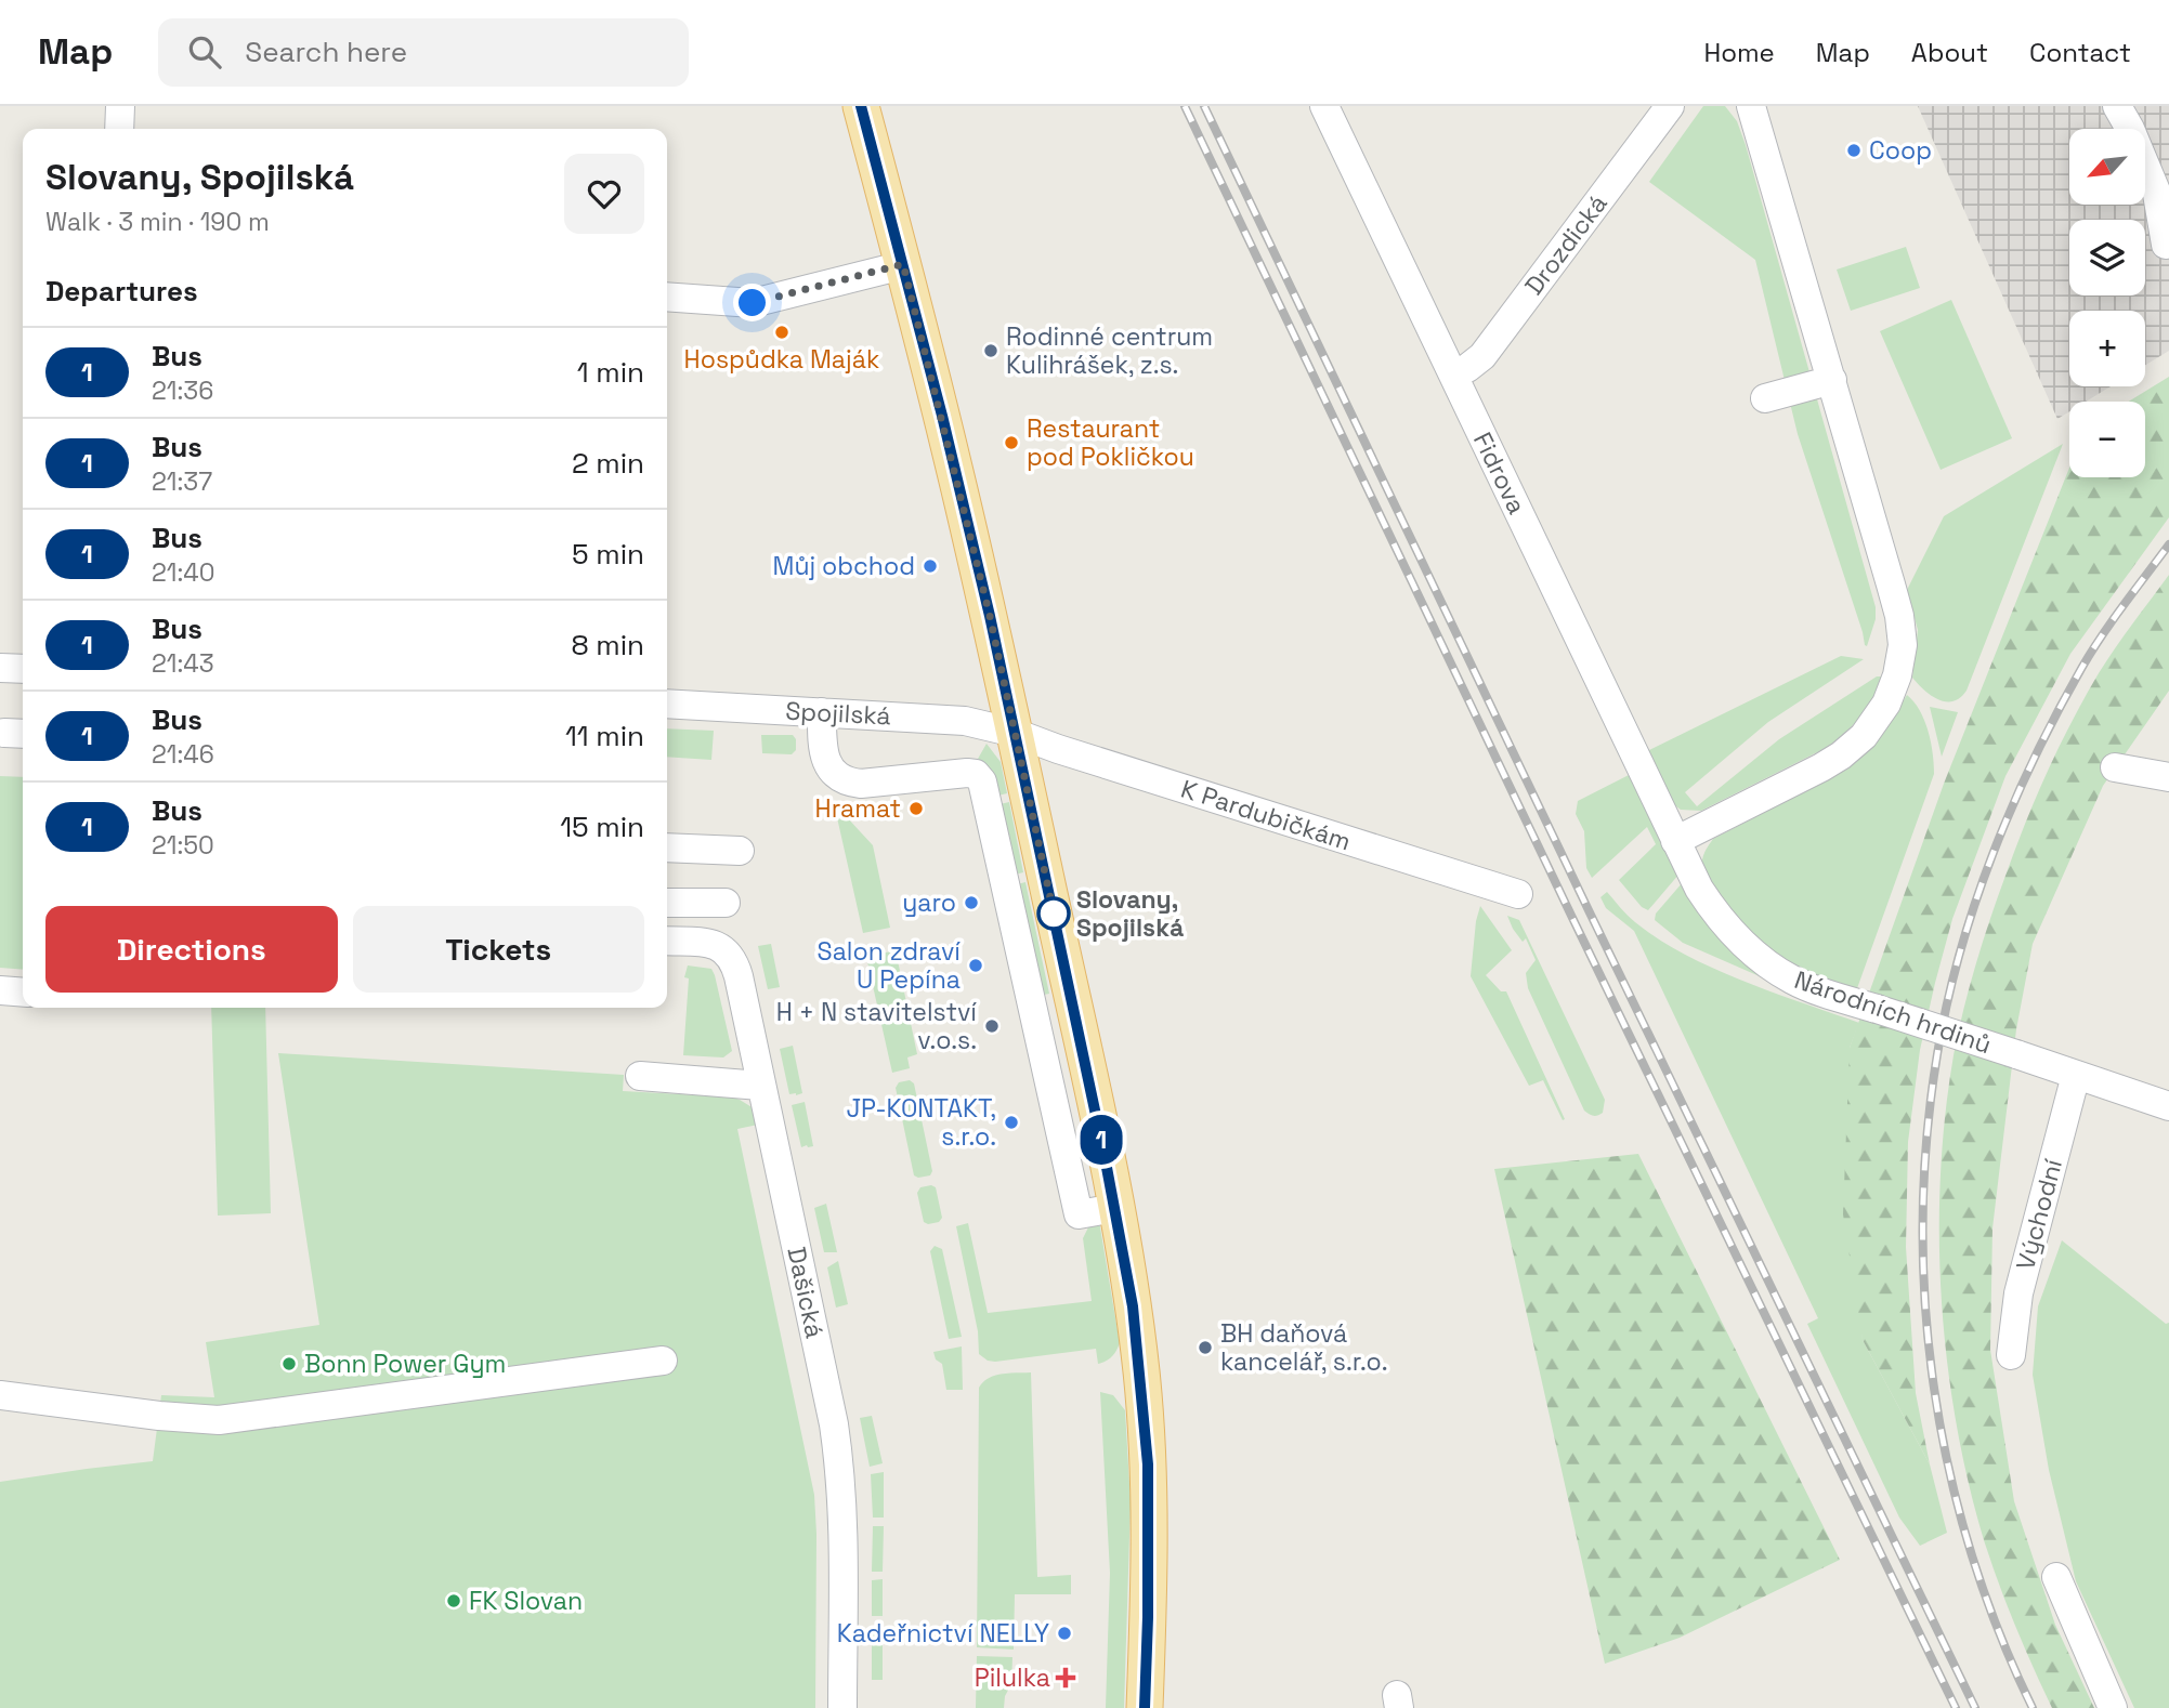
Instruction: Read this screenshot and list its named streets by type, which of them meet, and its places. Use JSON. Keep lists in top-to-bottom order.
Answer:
{
  "streets": {
    "street": [
      "Drozdická",
      "Fidrova",
      "Spojilská",
      "K Pardubičkám",
      "Národních hrdinů",
      "Východní",
      "Dašická"
    ]
  },
  "crossings": [
    ["Drozdická", "Fidrova"],
    ["Fidrova", "Národních hrdinů"],
    ["Spojilská", "K Pardubičkám"],
    ["Národních hrdinů", "Východní"]
  ],
  "places": {
    "other": [
      "Coop",
      "Hospůdka Maják",
      "Rodinné centrum Kulihrášek, z.s.",
      "Restaurant pod Pokličkou",
      "Můj obchod",
      "Hramat",
      "yaro",
      "Slovany, Spojilská",
      "Salon zdraví U Pepína",
      "H + N stavitelství v.o.s.",
      "JP-KONTAKT, s.r.o.",
      "BH daňová kancelář, s.r.o.",
      "Bonn Power Gym",
      "FK Slovan",
      "Kadeřnictví NELLY"
    ],
    "health": ["Pilulka"]
  },
  "lines": ["bus line 1"],
  "north": "bottom left",
  "page": {
    "header": "Map",
    "search": "Search here",
    "nav": [
      "Home",
      "Map",
      "About",
      "Contact"
    ],
    "on_map": "1",
    "map_buttons": ["+", "−"],
    "heading": [
      ["Slovany, Spojilská", "Walk · 3 min · 190 m"],
      "Departures"
    ],
    "list": [
      {
        "mark": "1",
        "name": "Bus",
        "note": "21:36",
        "value": "1 min"
      },
      {
        "mark": "1",
        "name": "Bus",
        "note": "21:37",
        "value": "2 min"
      },
      {
        "mark": "1",
        "name": "Bus",
        "note": "21:40",
        "value": "5 min"
      },
      {
        "mark": "1",
        "name": "Bus",
        "note": "21:43",
        "value": "8 min"
      },
      {
        "mark": "1",
        "name": "Bus",
        "note": "21:46",
        "value": "11 min"
      },
      {
        "mark": "1",
        "name": "Bus",
        "note": "21:50",
        "value": "15 min"
      }
    ],
    "buttons": ["Directions", "Tickets"]
  }
}
